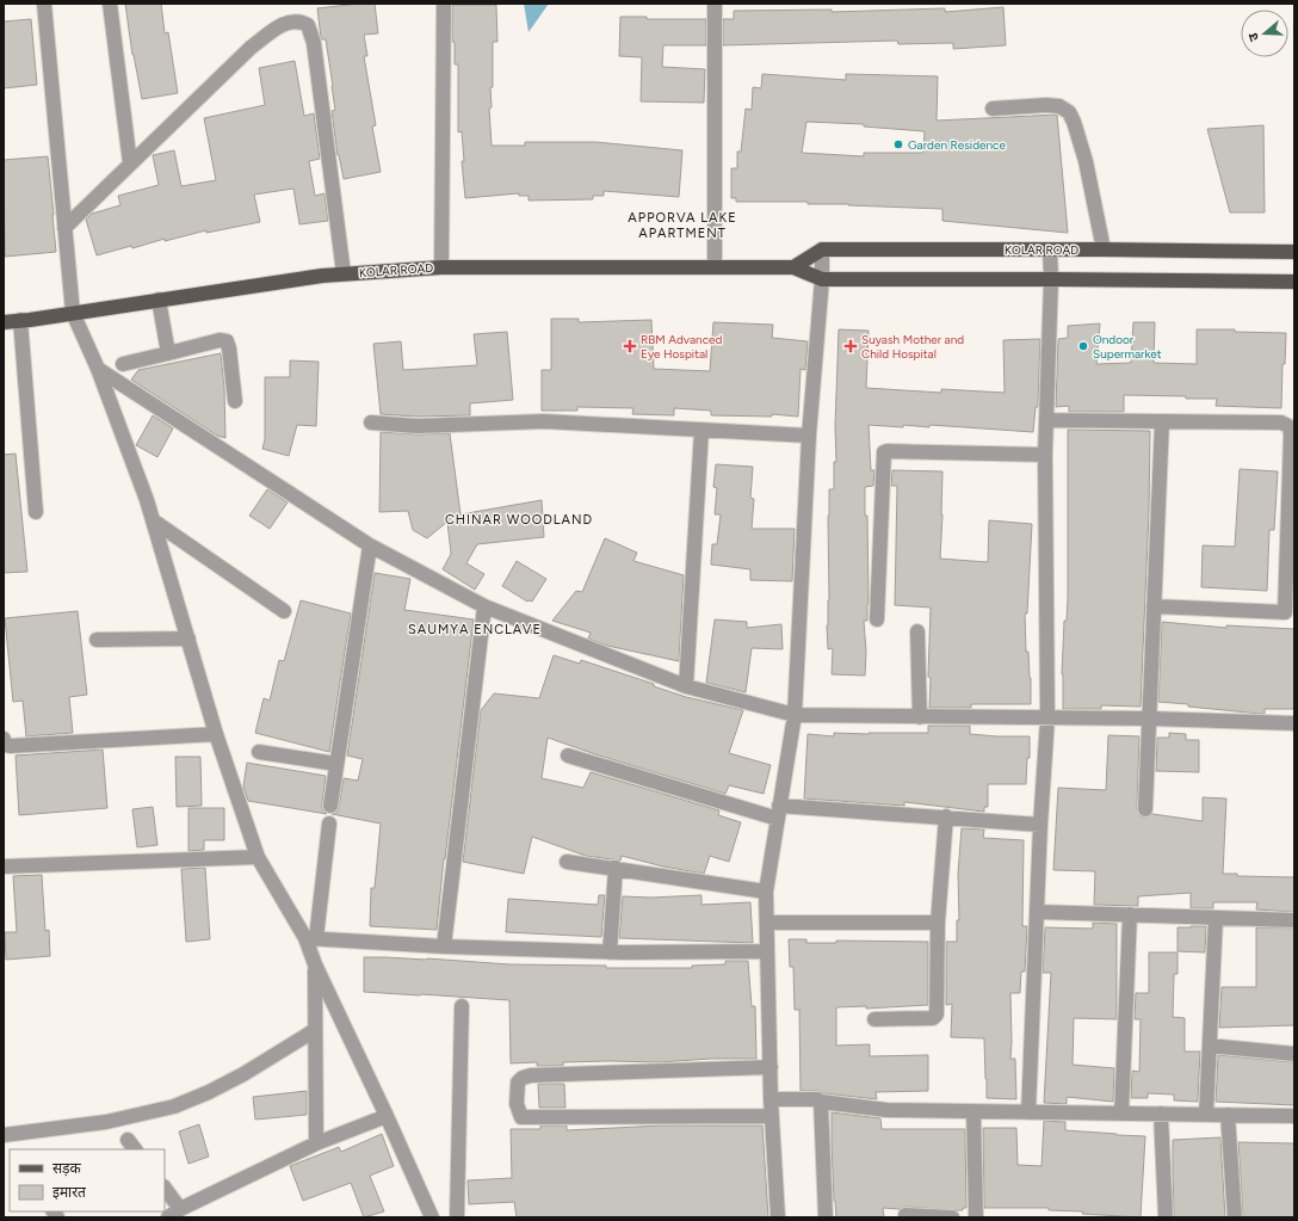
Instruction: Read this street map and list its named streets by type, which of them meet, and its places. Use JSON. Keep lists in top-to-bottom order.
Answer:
{
  "streets": {
    "main road": ["KOLAR ROAD"]
  },
  "districts": ["APPORVA LAKE APARTMENT", "CHINAR WOODLAND", "SAUMYA ENCLAVE"],
  "places": {
    "other": ["Garden Residence", "Ondoor Supermarket"],
    "health": ["RBM Advanced Eye Hospital", "Suyash Mother and Child Hospital"]
  },
  "legend": ["सड़क", "इमारत"],
  "north": "left"
}
